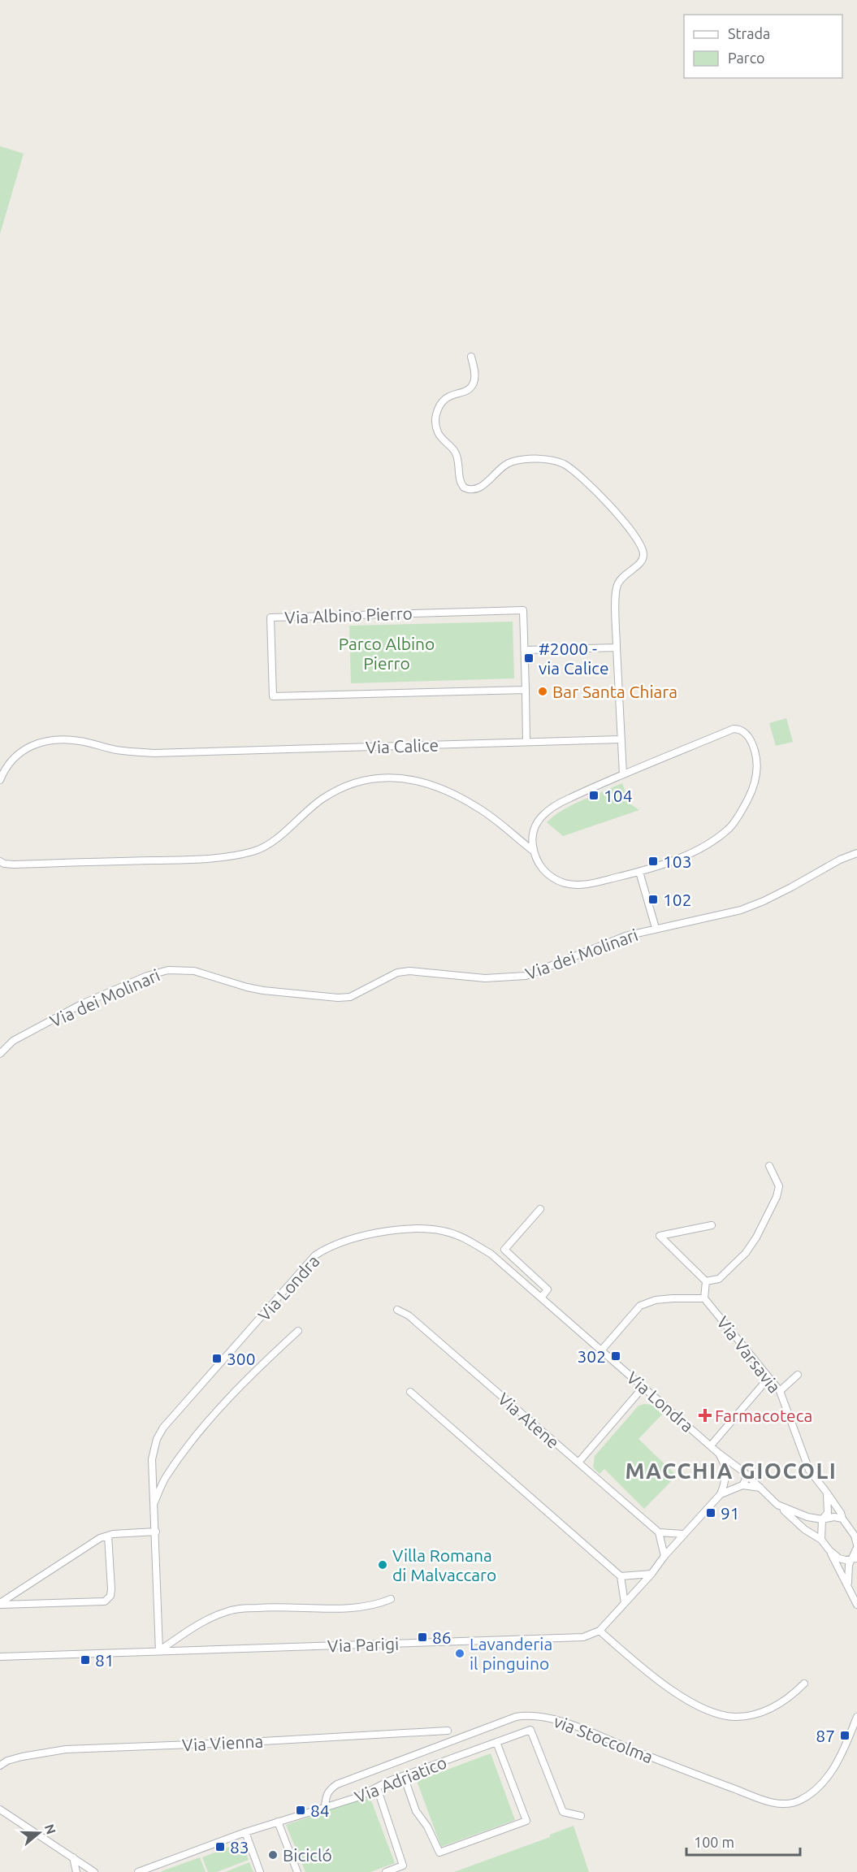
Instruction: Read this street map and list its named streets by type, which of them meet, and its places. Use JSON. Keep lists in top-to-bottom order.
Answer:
{
  "streets": {
    "street": [
      "Via Albino Pierro",
      "Via Calice",
      "Via dei Molinari",
      "Via Londra",
      "Via Varsavia",
      "Via Atene",
      "Via Parigi",
      "via Stoccolma",
      "Via Vienna",
      "Via Adriatico"
    ]
  },
  "crossings": [
    ["Via Londra", "Via Parigi"],
    ["via Stoccolma", "Via Adriatico"]
  ],
  "districts": ["MACCHIA GIOCOLI"],
  "parks": ["Parco Albino Pierro"],
  "places": {
    "transit": [
      "#2000 - via Calice",
      "104",
      "103",
      "102",
      "302",
      "300",
      "91",
      "86",
      "81",
      "87",
      "84",
      "83"
    ],
    "other": [
      "Bar Santa Chiara",
      "Villa Romana di Malvaccaro",
      "Lavanderia il pinguino",
      "Bicicló"
    ],
    "health": ["Farmacoteca"]
  },
  "legend": ["Strada", "Parco"],
  "scale_bar": "100 m",
  "north": "right"
}
